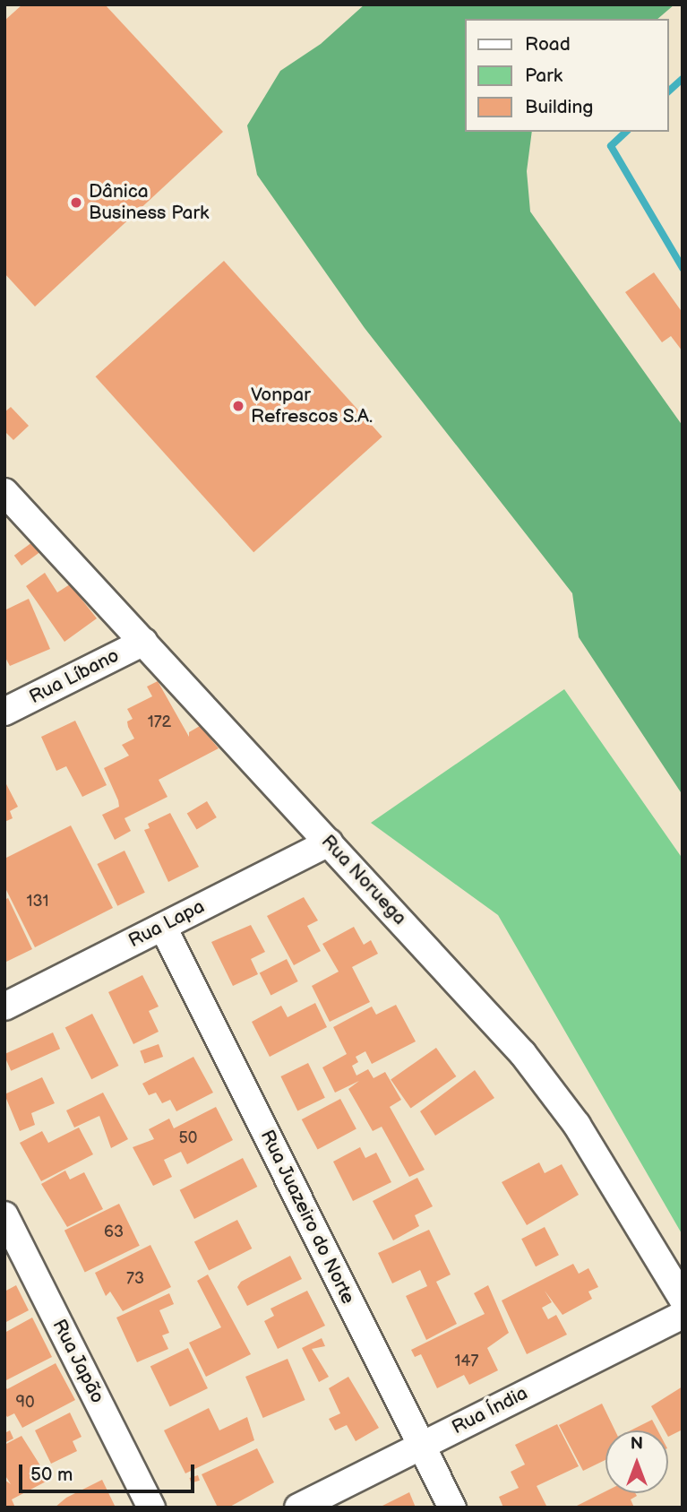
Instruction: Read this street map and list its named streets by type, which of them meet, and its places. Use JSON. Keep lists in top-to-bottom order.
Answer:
{
  "streets": {
    "street": [
      "Rua Líbano",
      "Rua Noruega",
      "Rua Lapa",
      "Rua Juazeiro do Norte",
      "Rua Japão",
      "Rua Índia"
    ]
  },
  "crossings": [
    ["Rua Líbano", "Rua Noruega"],
    ["Rua Noruega", "Rua Lapa"],
    ["Rua Lapa", "Rua Juazeiro do Norte"],
    ["Rua Juazeiro do Norte", "Rua Índia"]
  ],
  "places": ["Dânica Business Park", "Vonpar Refrescos S.A."],
  "house_numbers": [
    "172",
    "131",
    "50",
    "63",
    "73",
    "147",
    "90"
  ],
  "legend": ["Road", "Park", "Building"],
  "scale_bar": "50 m",
  "north": "top"
}
